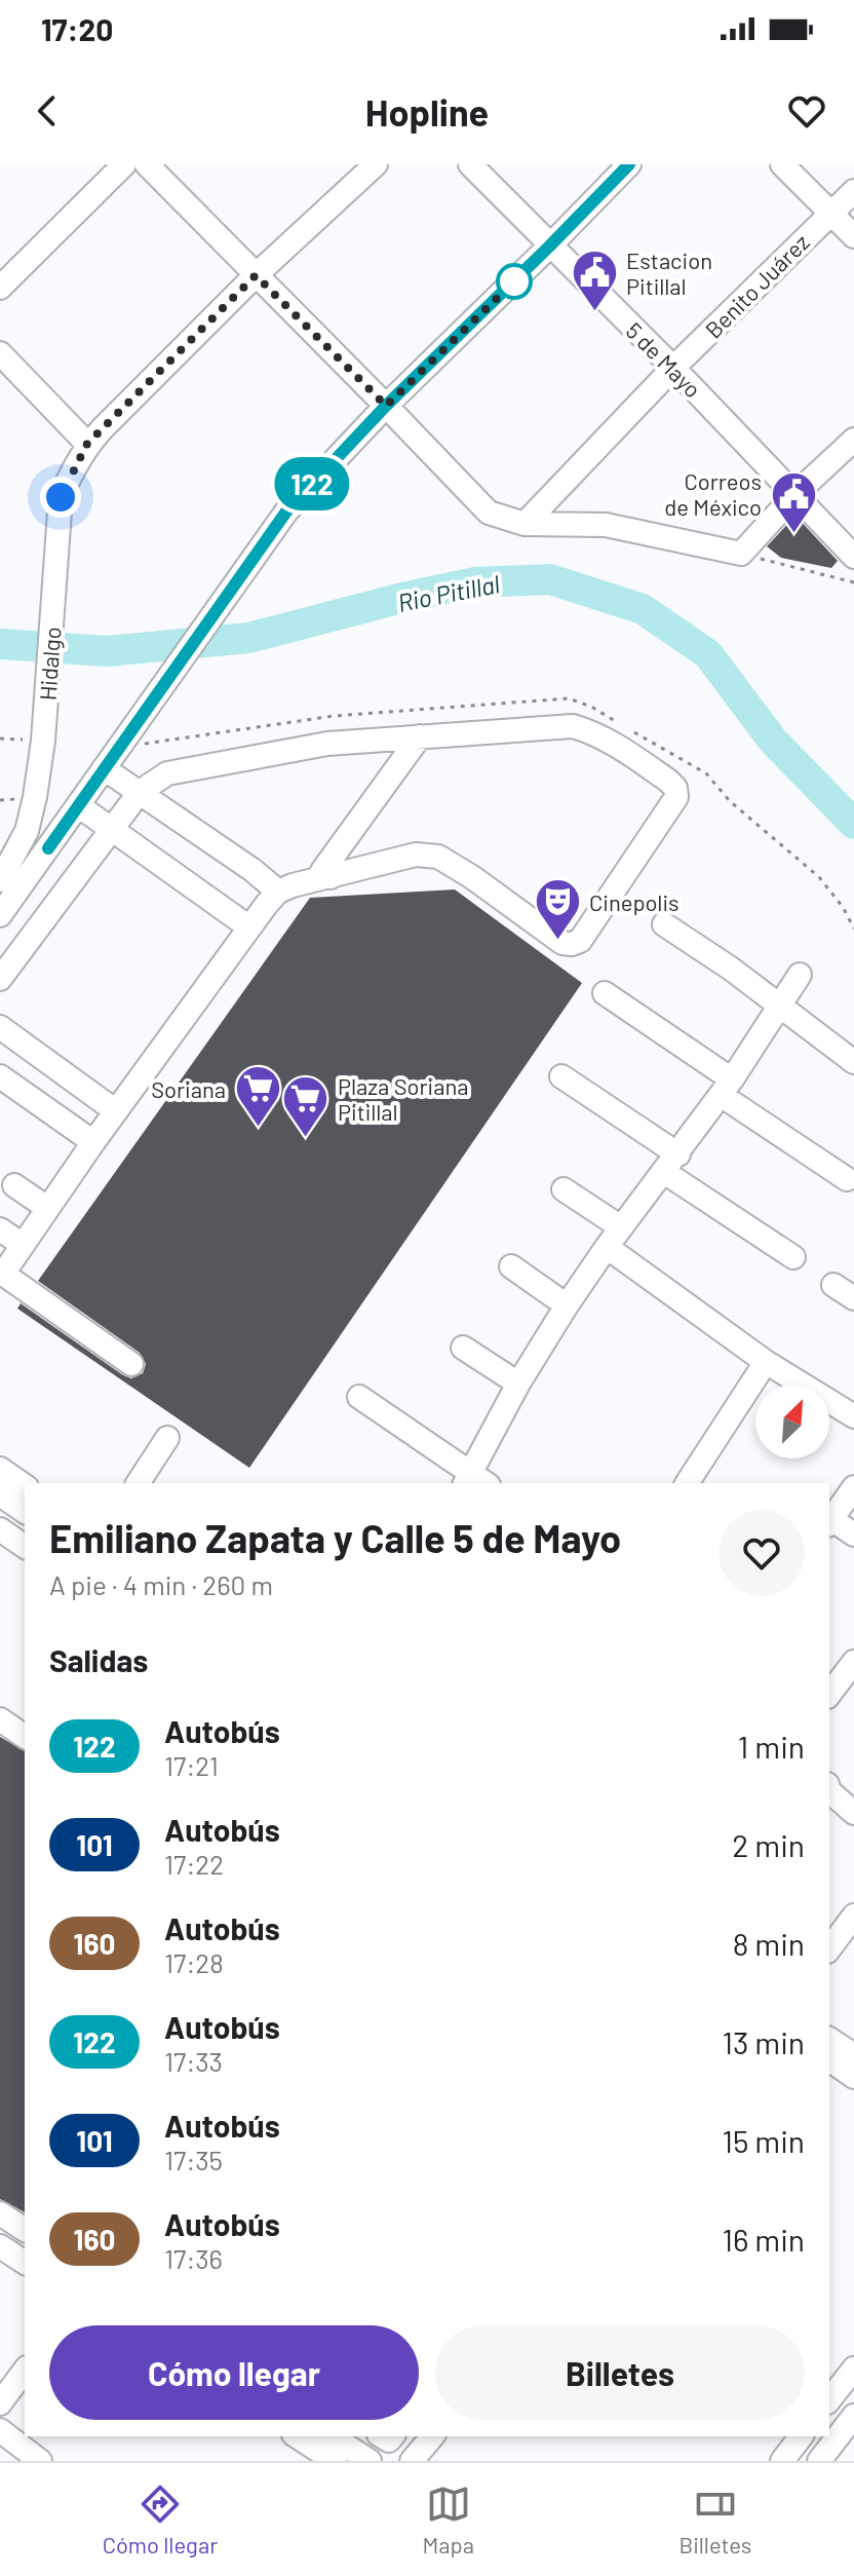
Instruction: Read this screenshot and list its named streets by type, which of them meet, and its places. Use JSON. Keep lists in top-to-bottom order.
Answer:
{
  "streets": {
    "street": ["Benito Juárez", "5 de Mayo", "Hidalgo"]
  },
  "crossings": [
    ["Benito Juárez", "5 de Mayo"]
  ],
  "water": ["Rio Pitillal"],
  "places": {
    "public building": ["Estacion Pitillal", "Correos de México"],
    "theatre": ["Cinepolis"],
    "supermarket": ["Soriana", "Plaza Soriana Pitillal"]
  },
  "lines": ["bus line 122"],
  "north": "top right",
  "page": {
    "status": "17:20",
    "header": "Hopline",
    "on_map": "122",
    "heading": [
      ["Emiliano Zapata y Calle 5 de Mayo", "A pie · 4 min · 260 m"],
      "Salidas"
    ],
    "list": [
      {
        "mark": "122",
        "name": "Autobús",
        "note": "17:21",
        "value": "1 min"
      },
      {
        "mark": "101",
        "name": "Autobús",
        "note": "17:22",
        "value": "2 min"
      },
      {
        "mark": "160",
        "name": "Autobús",
        "note": "17:28",
        "value": "8 min"
      },
      {
        "mark": "122",
        "name": "Autobús",
        "note": "17:33",
        "value": "13 min"
      },
      {
        "mark": "101",
        "name": "Autobús",
        "note": "17:35",
        "value": "15 min"
      },
      {
        "mark": "160",
        "name": "Autobús",
        "note": "17:36",
        "value": "16 min"
      }
    ],
    "buttons": ["Cómo llegar", "Billetes"],
    "tabs": ["Cómo llegar", "Mapa", "Billetes"]
  }
}
